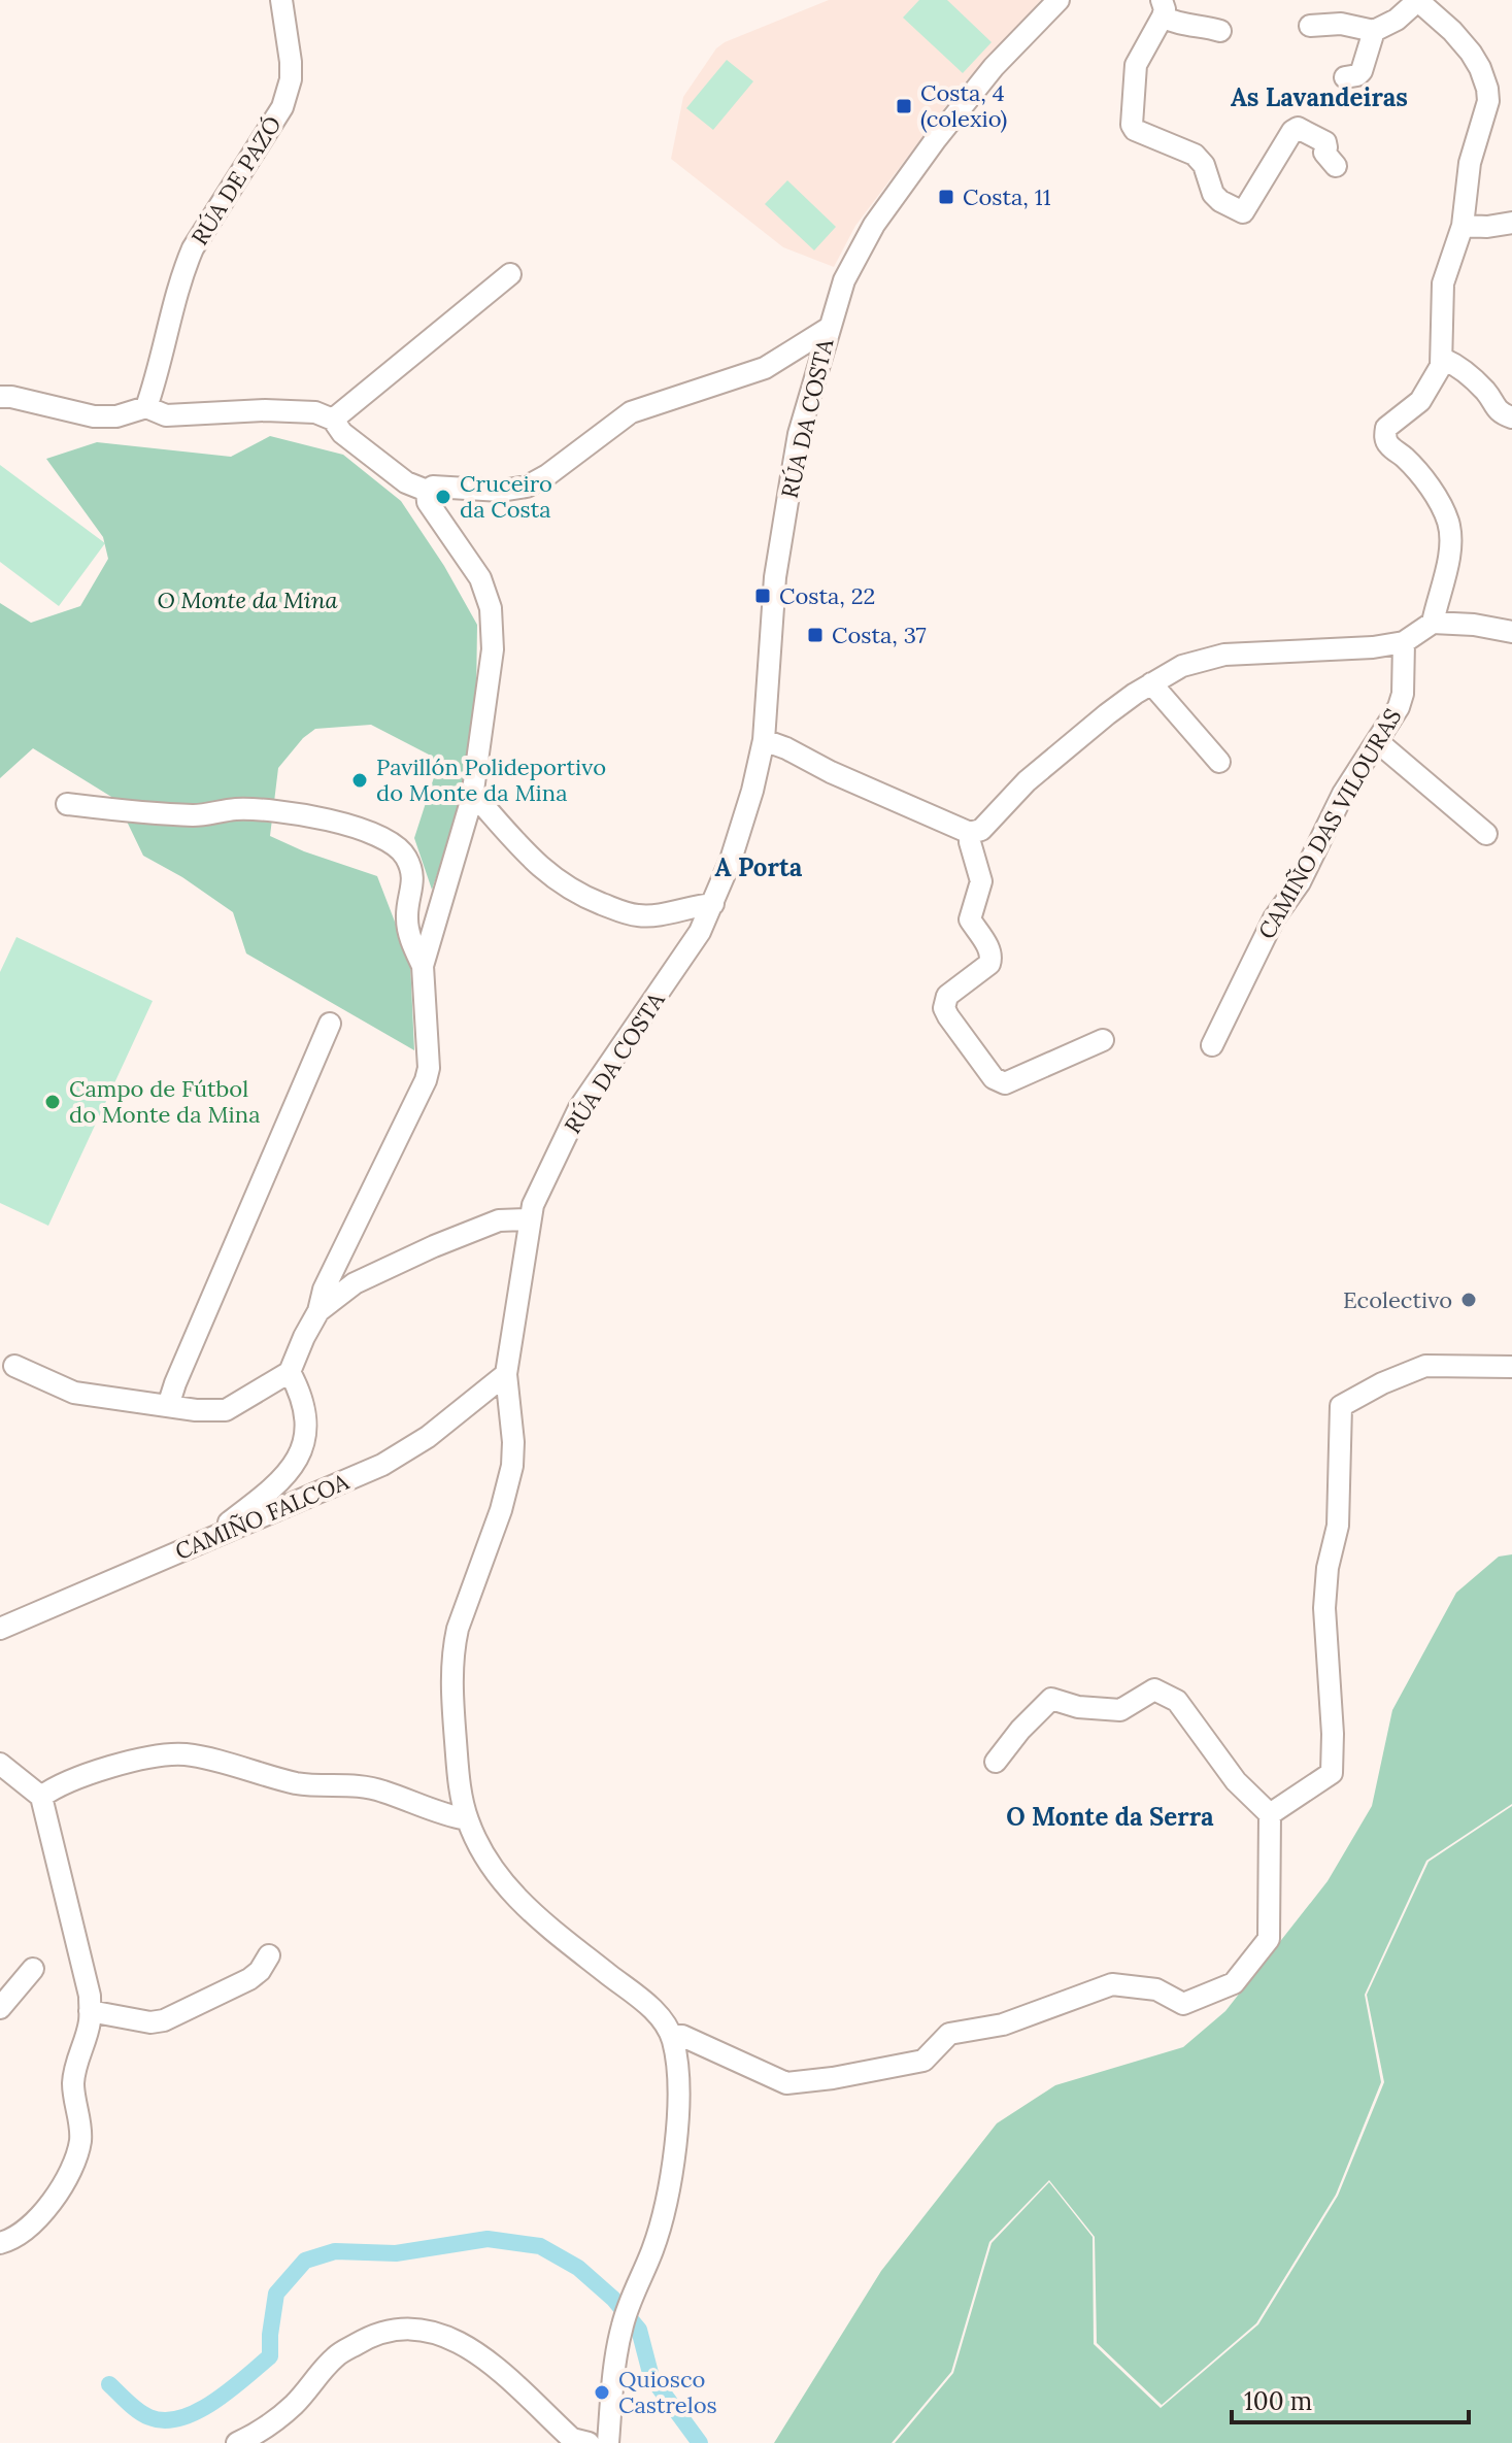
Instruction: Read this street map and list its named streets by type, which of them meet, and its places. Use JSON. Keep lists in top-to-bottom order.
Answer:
{
  "streets": {
    "street": [
      "RÚA DE PAZÓ",
      "RÚA DA COSTA",
      "CAMIÑO DAS VILOURAS",
      "CAMIÑO FALCOA"
    ]
  },
  "crossings": [
    ["RÚA DA COSTA", "CAMIÑO FALCOA"]
  ],
  "districts": ["As Lavandeiras", "A Porta", "O Monte da Serra"],
  "parks": ["O Monte da Mina"],
  "places": {
    "transit": [
      "Costa, 4 (colexio)",
      "Costa, 11",
      "Costa, 22",
      "Costa, 37"
    ],
    "other": [
      "Cruceiro da Costa",
      "Pavillón Polideportivo do Monte da Mina",
      "Campo de Fútbol do Monte da Mina",
      "Ecolectivo",
      "Quiosco Castrelos"
    ]
  },
  "scale_bar": "100 m"
}
